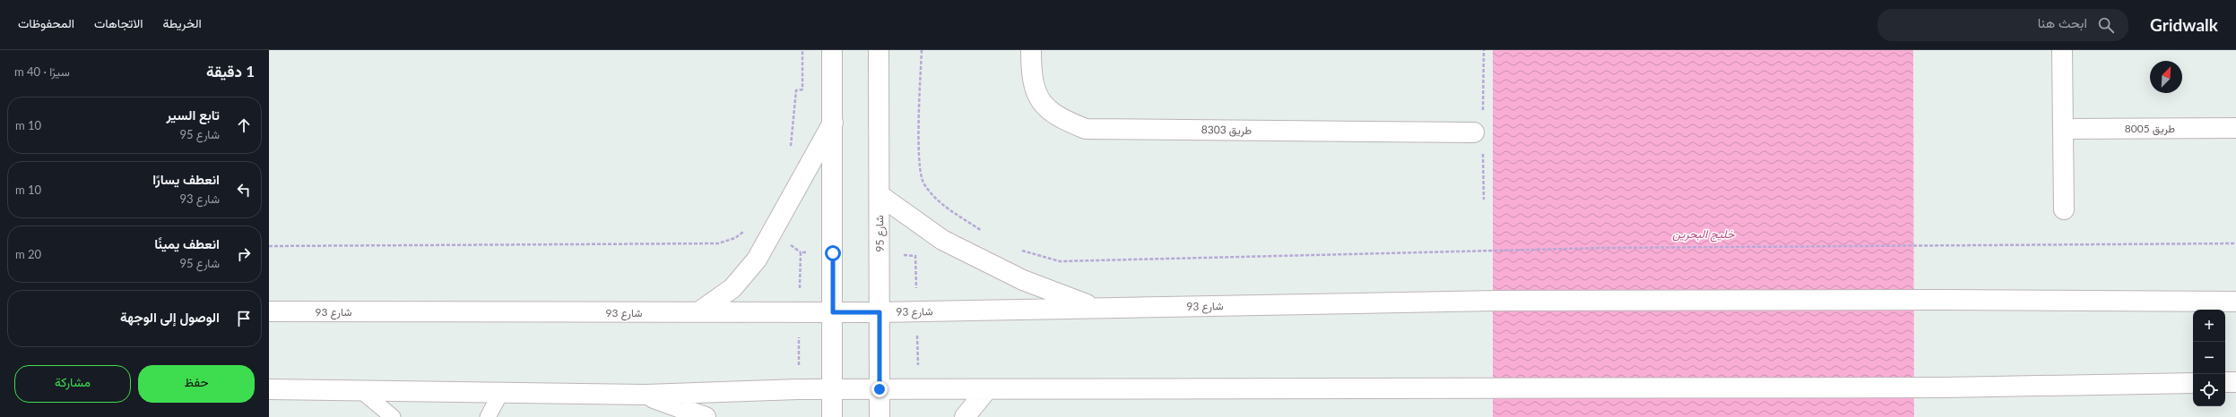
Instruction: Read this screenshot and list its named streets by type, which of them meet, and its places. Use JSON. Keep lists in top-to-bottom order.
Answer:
{
  "streets": {
    "street": [
      "طريق 8005",
      "طريق 8303",
      "شارع 95",
      "شارع 93"
    ]
  },
  "crossings": [
    ["شارع 95", "شارع 93"]
  ],
  "water": ["خليج البحرين"],
  "north": "top right",
  "page": {
    "header": "Gridwalk",
    "search": "ابحث هنا",
    "nav": ["الخريطة", "الاتجاهات", "المحفوظات"],
    "heading": ["1 دقيقة", "سيرًا · 40 m"],
    "list": [
      ["تابع السير", "شارع 95", "10 m"],
      ["انعطف يسارًا", "شارع 93", "10 m"],
      ["انعطف يمينًا", "شارع 95", "20 m"],
      "الوصول إلى الوجهة"
    ],
    "map_buttons": ["+", "−"],
    "buttons": ["حفظ", "مشاركة"]
  }
}
